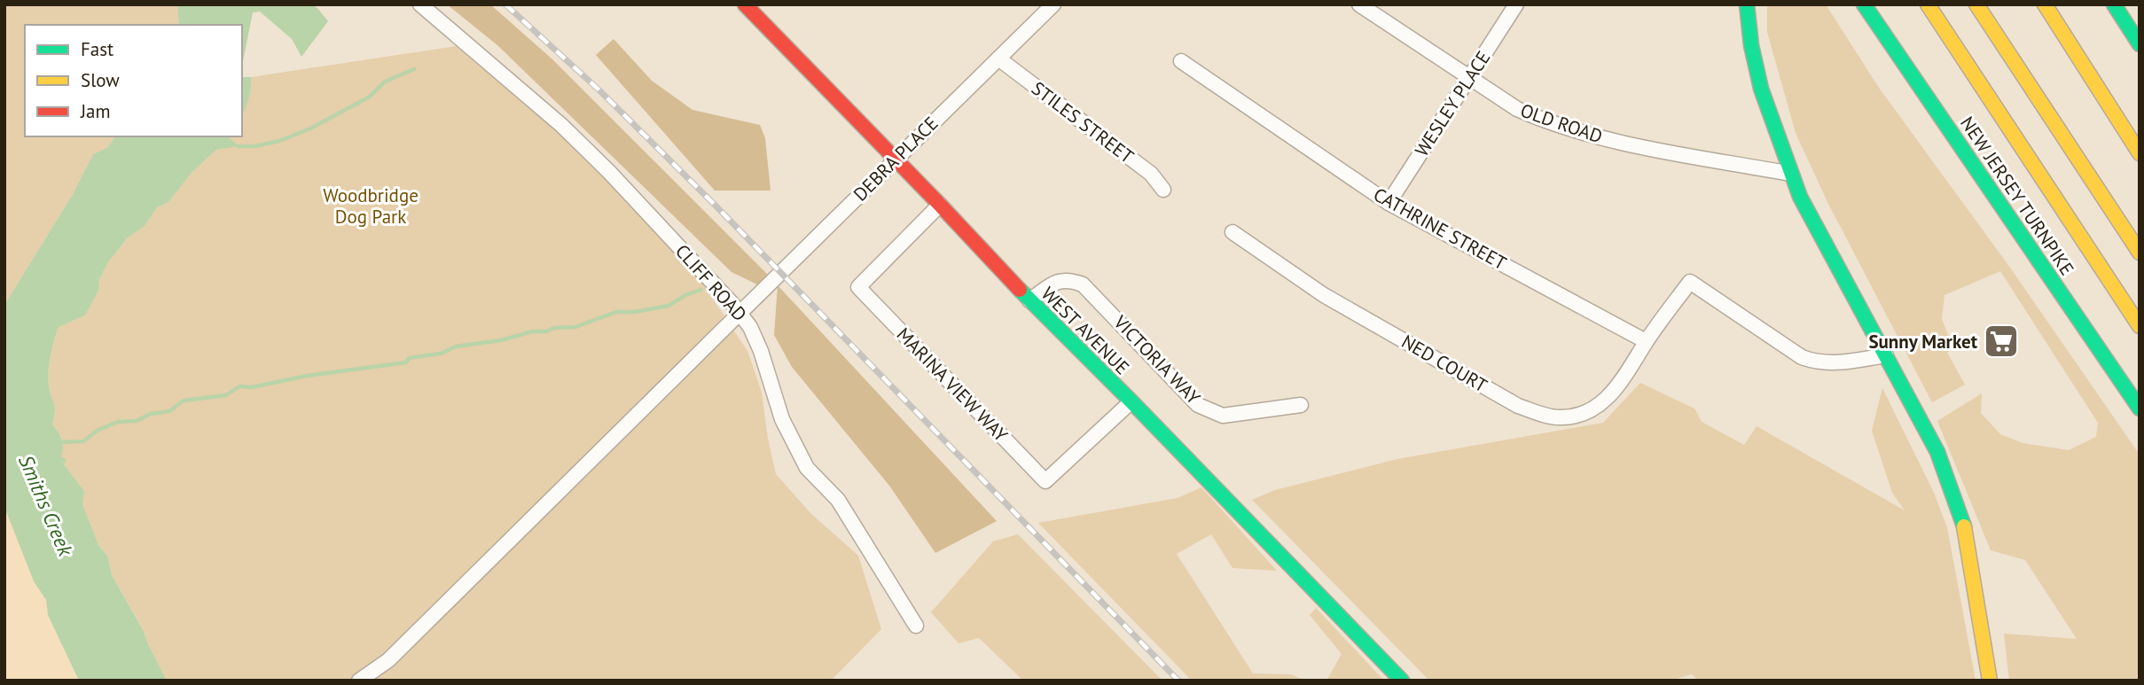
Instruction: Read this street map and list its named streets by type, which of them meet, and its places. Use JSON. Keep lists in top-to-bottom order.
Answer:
{
  "streets": {
    "main road": ["NEW JERSEY TURNPIKE", "WEST AVENUE"],
    "street": [
      "WESLEY PLACE",
      "STILES STREET",
      "OLD ROAD",
      "DEBRA PLACE",
      "CATHRINE STREET",
      "CLIFF ROAD",
      "VICTORIA WAY",
      "NED COURT",
      "MARINA VIEW WAY"
    ]
  },
  "crossings": [
    ["WESLEY PLACE", "OLD ROAD"],
    ["WESLEY PLACE", "CATHRINE STREET"],
    ["STILES STREET", "DEBRA PLACE"],
    ["DEBRA PLACE", "CLIFF ROAD"],
    ["DEBRA PLACE", "WEST AVENUE"],
    ["CATHRINE STREET", "NED COURT"],
    ["WEST AVENUE", "VICTORIA WAY"],
    ["WEST AVENUE", "MARINA VIEW WAY"]
  ],
  "water": ["Smiths Creek"],
  "parks": ["Woodbridge Dog Park"],
  "places": {
    "supermarket": ["Sunny Market"]
  },
  "legend": ["Fast", "Slow", "Jam"]
}
